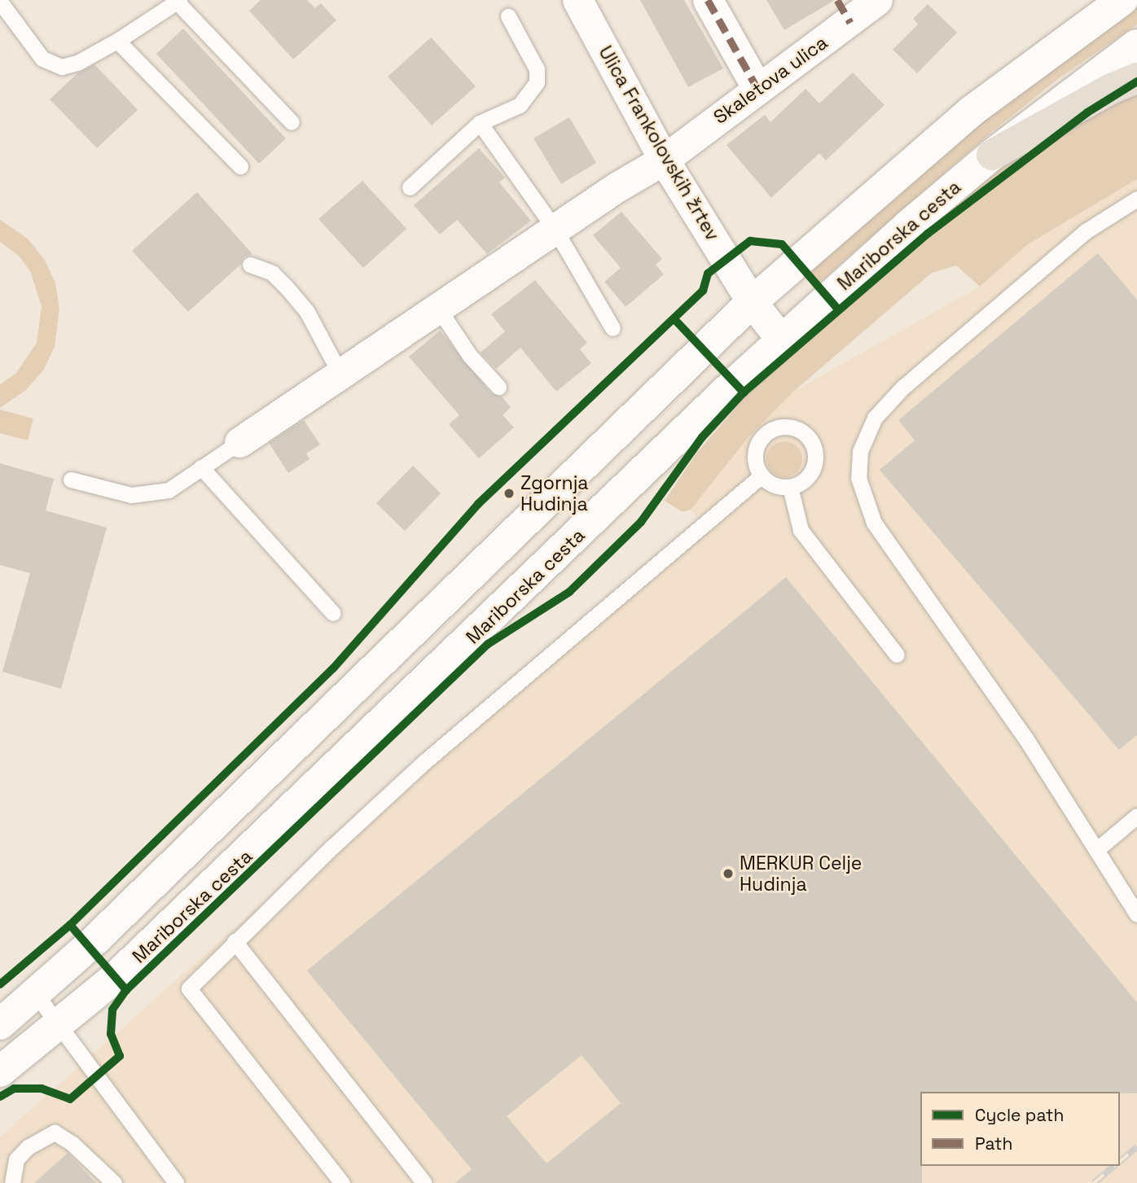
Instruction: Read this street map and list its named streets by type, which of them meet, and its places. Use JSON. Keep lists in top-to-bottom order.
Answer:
{
  "streets": {
    "main road": ["Mariborska cesta"],
    "street": ["Skaletova ulica", "Ulica Frankolovskih žrtev"]
  },
  "crossings": [
    ["Skaletova ulica", "Ulica Frankolovskih žrtev"],
    ["Ulica Frankolovskih žrtev", "Mariborska cesta"]
  ],
  "places": ["Zgornja Hudinja", "MERKUR Celje Hudinja"],
  "legend": ["Cycle path", "Path"]
}
